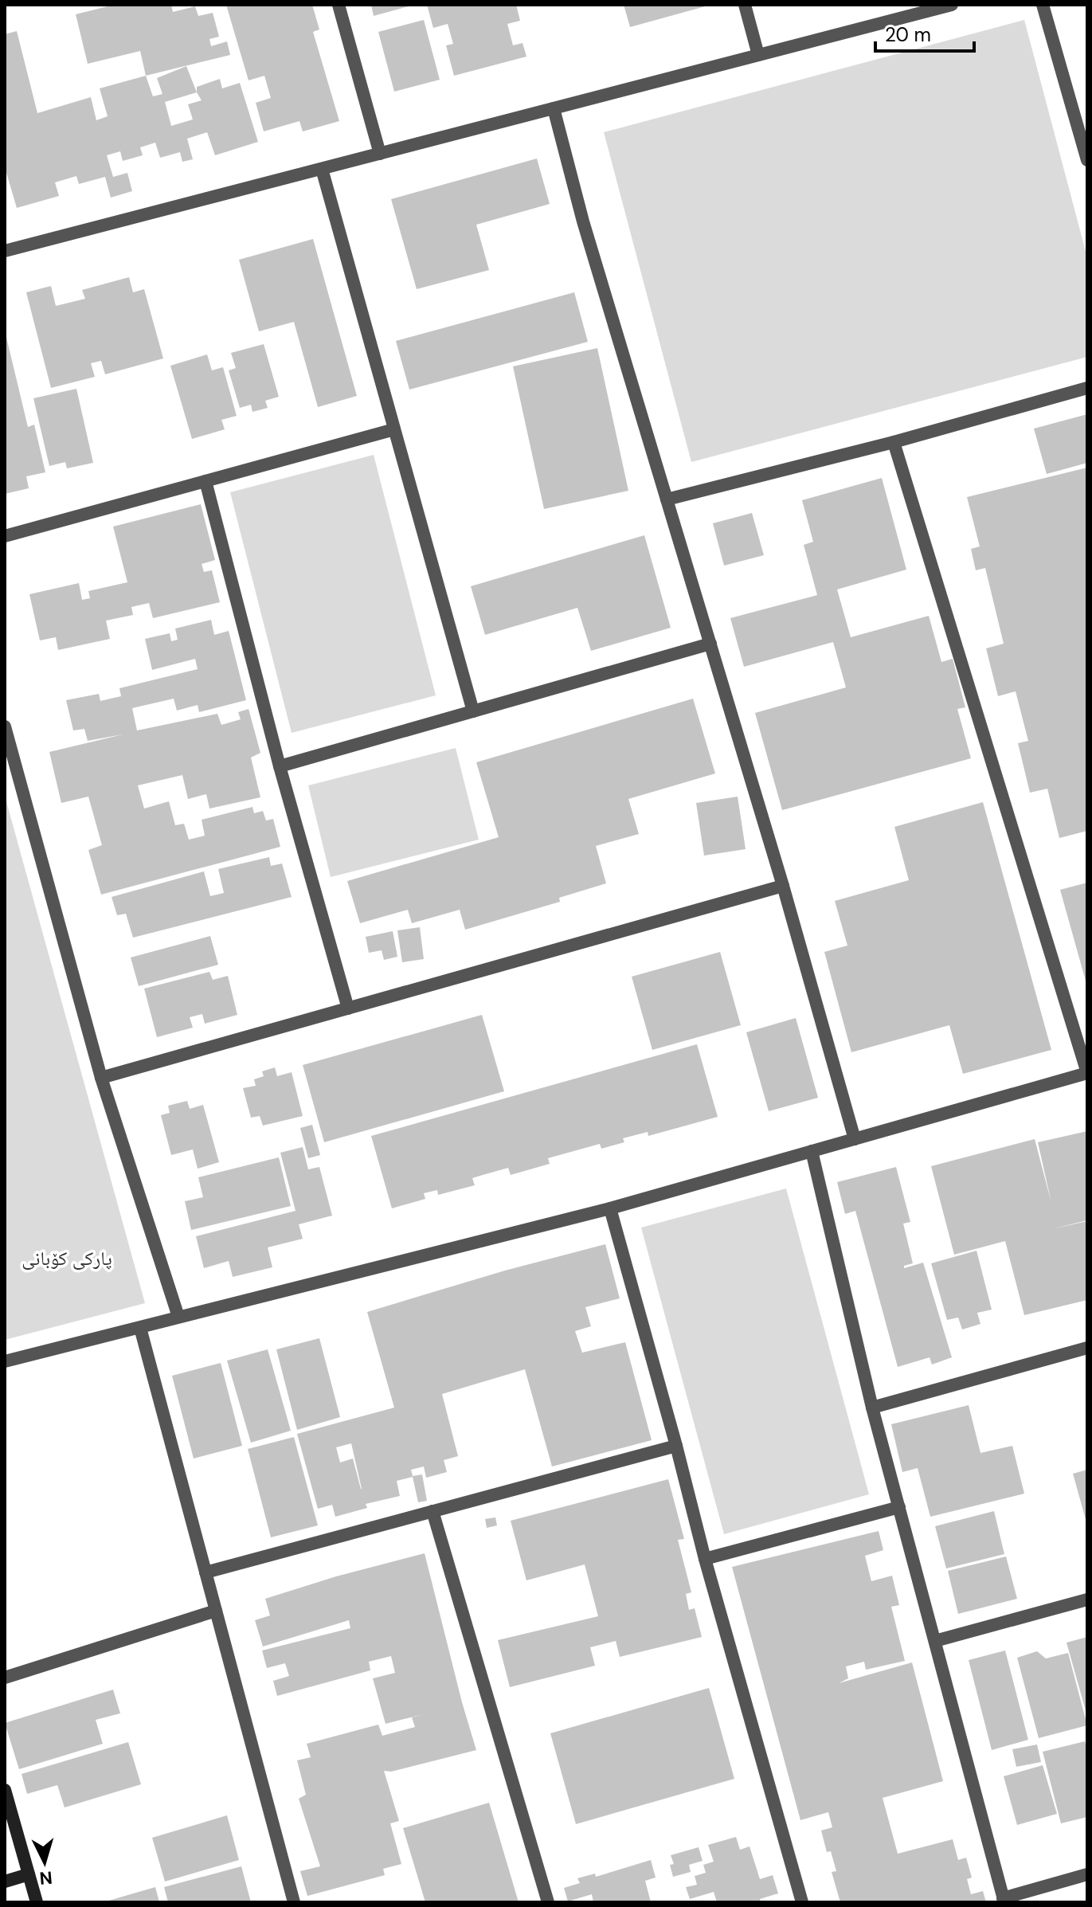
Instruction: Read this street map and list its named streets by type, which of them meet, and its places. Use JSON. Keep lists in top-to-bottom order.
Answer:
{
  "parks": ["پارکی کۆبانی"],
  "scale_bar": "20 m",
  "north": "bottom"
}
